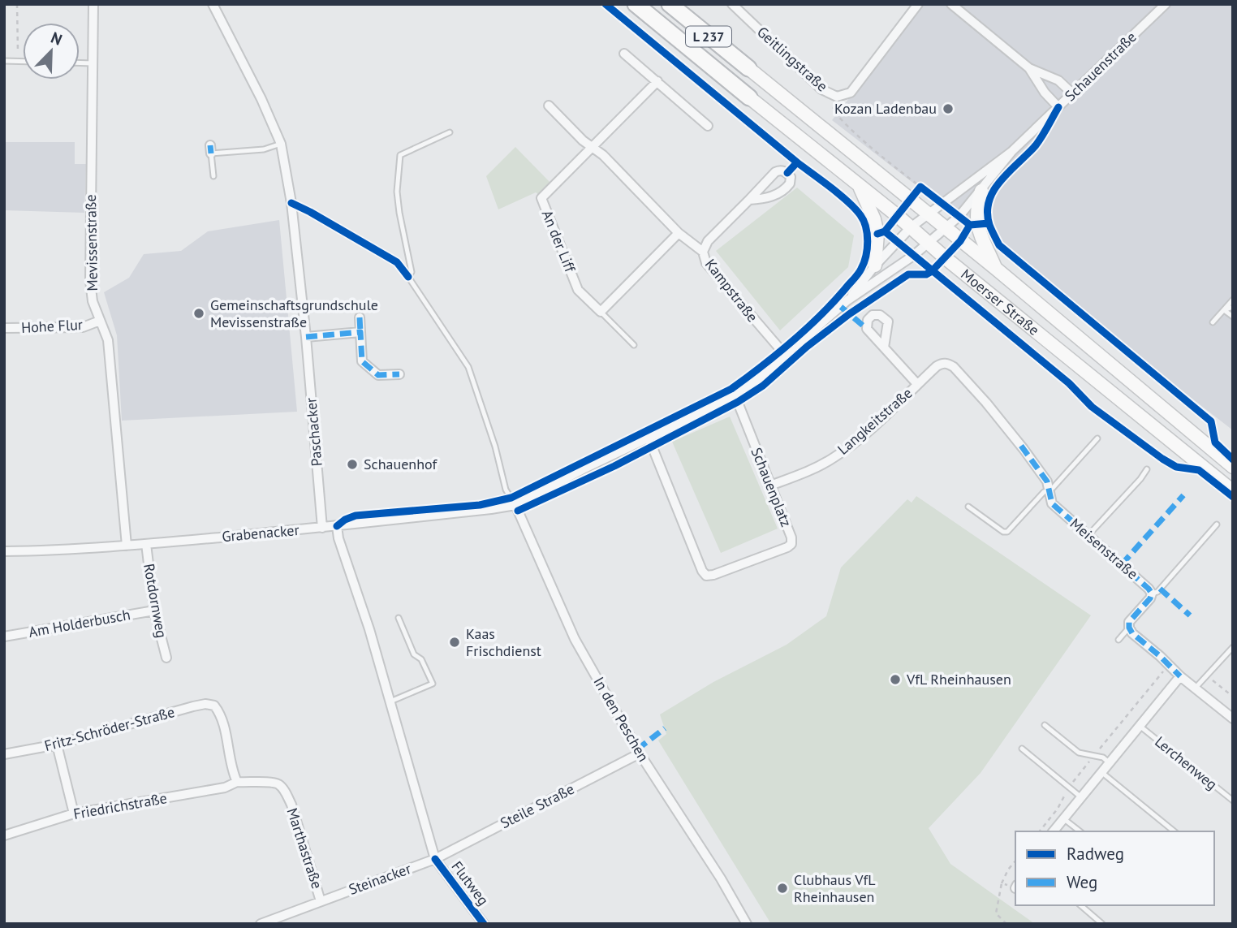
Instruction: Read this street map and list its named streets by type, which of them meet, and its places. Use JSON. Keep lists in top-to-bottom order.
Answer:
{
  "streets": {
    "highway": ["L 237", "Moerser Straße"],
    "street": [
      "Geitlingstraße",
      "Schauenstraße",
      "An der Liff",
      "Mevissenstraße",
      "Kampstraße",
      "Hohe Flur",
      "Langkeitstraße",
      "Paschacker",
      "Schauenplatz",
      "Grabenacker",
      "Meisenstraße",
      "Rotdornweg",
      "Am Holderbusch",
      "In den Peschen",
      "Fritz-Schröder-Straße",
      "Friedrichstraße",
      "Steile Straße",
      "Marthastraße",
      "Steinacker",
      "Flutweg"
    ],
    "lane": ["Lerchenweg"]
  },
  "crossings": [
    ["Schauenstraße", "Kampstraße"],
    ["Schauenstraße", "Moerser Straße"],
    ["Schauenstraße", "Schauenplatz"],
    ["Schauenstraße", "Grabenacker"],
    ["Schauenstraße", "In den Peschen"],
    ["Mevissenstraße", "Hohe Flur"],
    ["Mevissenstraße", "Grabenacker"],
    ["Langkeitstraße", "Schauenplatz"],
    ["Langkeitstraße", "Meisenstraße"],
    ["Paschacker", "Grabenacker"],
    ["Grabenacker", "Rotdornweg"],
    ["Grabenacker", "In den Peschen"],
    ["Grabenacker", "Flutweg"],
    ["Rotdornweg", "Am Holderbusch"],
    ["In den Peschen", "Steile Straße"],
    ["Fritz-Schröder-Straße", "Friedrichstraße"],
    ["Fritz-Schröder-Straße", "Marthastraße"],
    ["Friedrichstraße", "Marthastraße"],
    ["Steile Straße", "Steinacker"],
    ["Steile Straße", "Flutweg"],
    ["Marthastraße", "Steinacker"],
    ["Steinacker", "Flutweg"]
  ],
  "places": [
    "Kozan Ladenbau",
    "Gemeinschaftsgrundschule Mevissenstraße",
    "Schauenhof",
    "Kaas Frischdienst",
    "VfL Rheinhausen",
    "Clubhaus VfL Rheinhausen"
  ],
  "legend": ["Radweg", "Weg"],
  "north": "top right"
}
